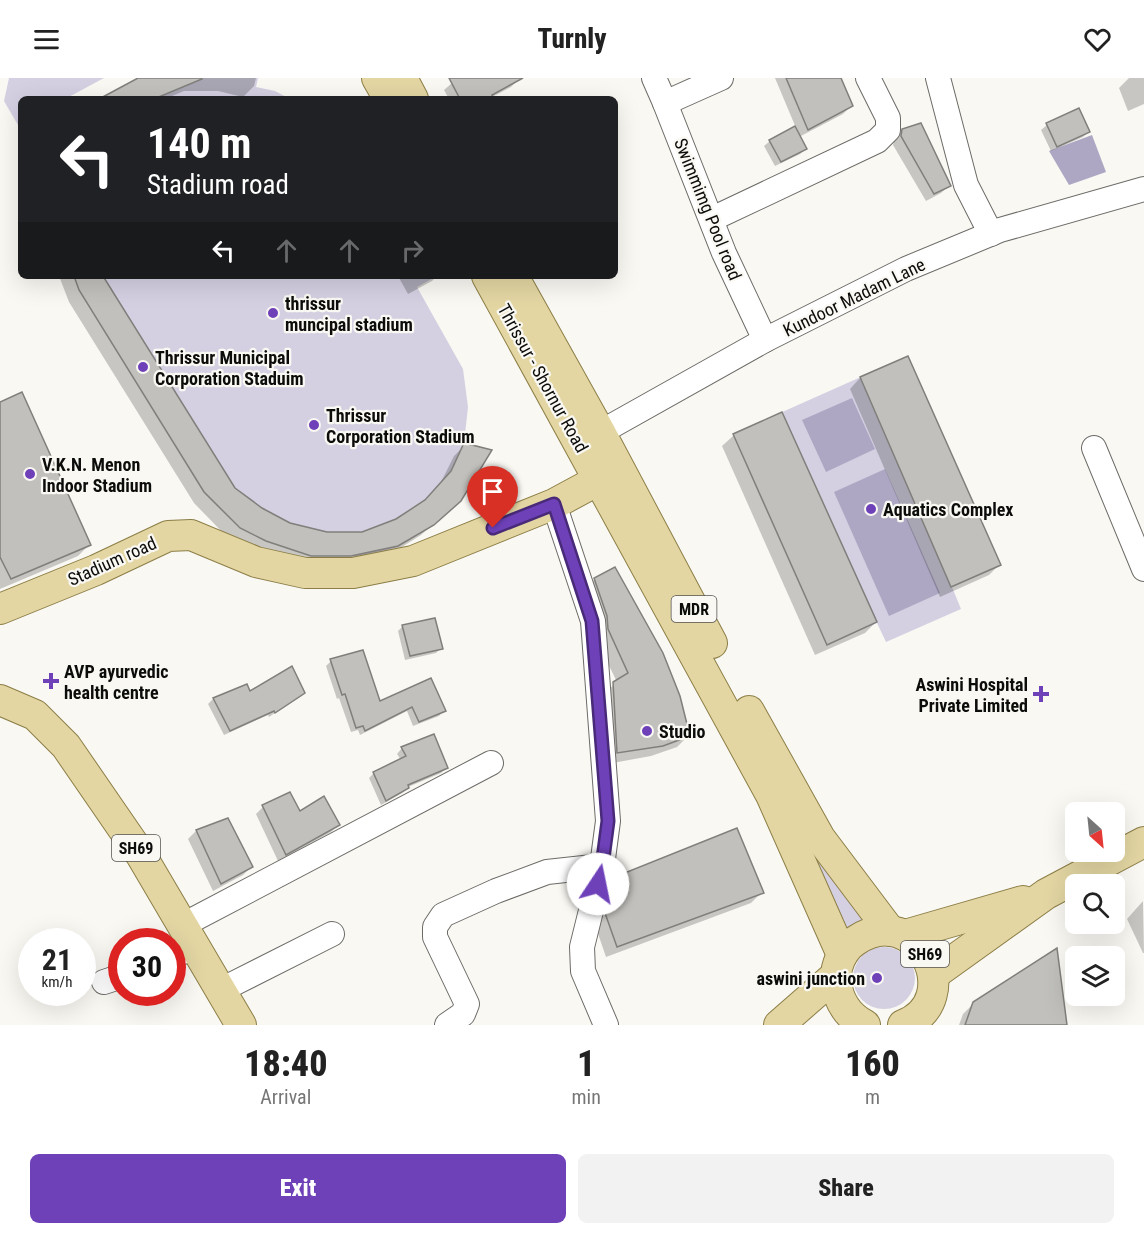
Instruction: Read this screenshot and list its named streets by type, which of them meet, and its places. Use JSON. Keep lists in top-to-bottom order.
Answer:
{
  "streets": {
    "main road": [
      "Thrissur - Shornur Road",
      "Stadium road",
      "MDR",
      "SH69"
    ],
    "street": ["Swimmimg Pool road", "Kundoor Madam Lane"]
  },
  "crossings": [
    ["Swimmimg Pool road", "Kundoor Madam Lane"],
    ["Kundoor Madam Lane", "Thrissur - Shornur Road"],
    ["Kundoor Madam Lane", "MDR"],
    ["Thrissur - Shornur Road", "Stadium road"],
    ["Thrissur - Shornur Road", "MDR"],
    ["Stadium road", "MDR"],
    ["MDR", "SH69"]
  ],
  "places": {
    "other": [
      "thrissur muncipal stadium",
      "Thrissur Municipal Corporation Staduim",
      "Thrissur Corporation Stadium",
      "V.K.N. Menon Indoor Stadium",
      "Aquatics Complex",
      "Studio",
      "aswini junction"
    ],
    "health": ["AVP ayurvedic health centre", "Aswini Hospital Private Limited"]
  },
  "north": "bottom right",
  "page": {
    "header": "Turnly",
    "turn": ["140 m", "Stadium road"],
    "speed": "21 km/h",
    "limit": "30",
    "eta": [
      "18:40",
      "Arrival",
      "1",
      "min",
      "160",
      "m"
    ],
    "buttons": ["Exit", "Share"]
  }
}
